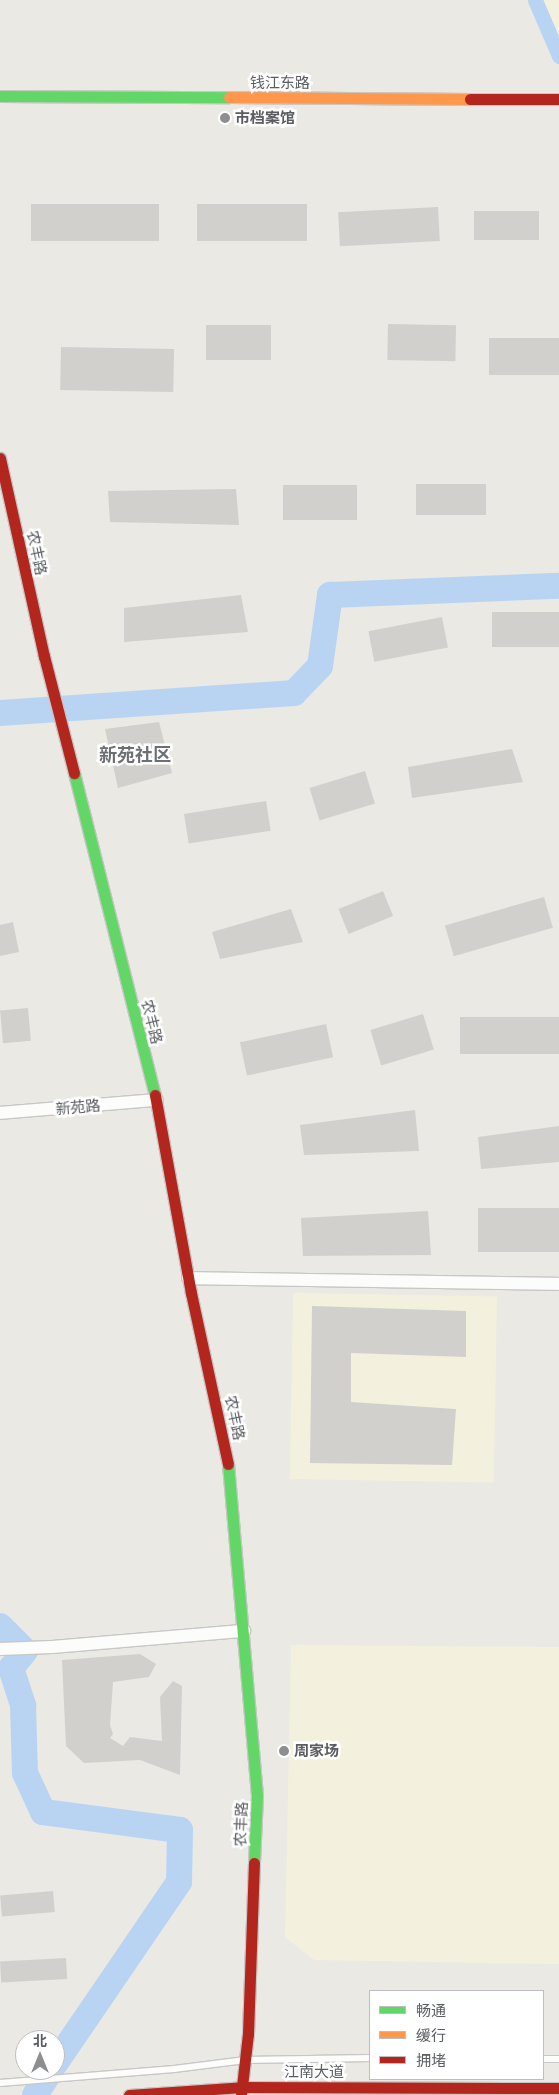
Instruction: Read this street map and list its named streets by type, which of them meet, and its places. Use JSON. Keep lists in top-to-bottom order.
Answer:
{
  "streets": {
    "main road": ["钱江东路", "农丰路", "江南大道"],
    "street": ["新苑路"]
  },
  "crossings": [
    ["农丰路", "新苑路"],
    ["农丰路", "江南大道"]
  ],
  "districts": ["新苑社区"],
  "places": ["市档案馆", "周家场"],
  "legend": ["畅通", "缓行", "拥堵"],
  "north": "top"
}
